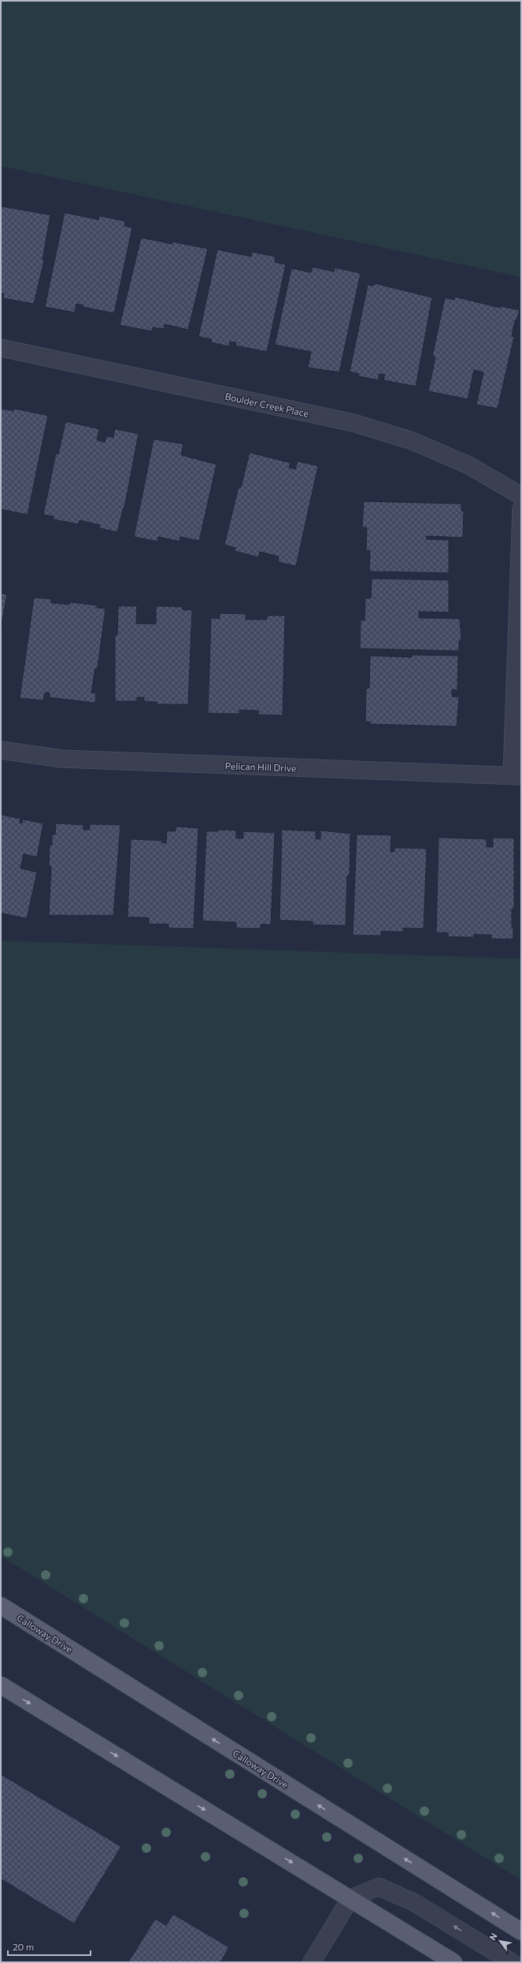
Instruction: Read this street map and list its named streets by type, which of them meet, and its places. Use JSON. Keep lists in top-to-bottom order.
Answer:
{
  "streets": {
    "main road": ["Calloway Drive"],
    "street": ["Boulder Creek Place", "Pelican Hill Drive"]
  },
  "scale_bar": "20 m",
  "north": "top left"
}
